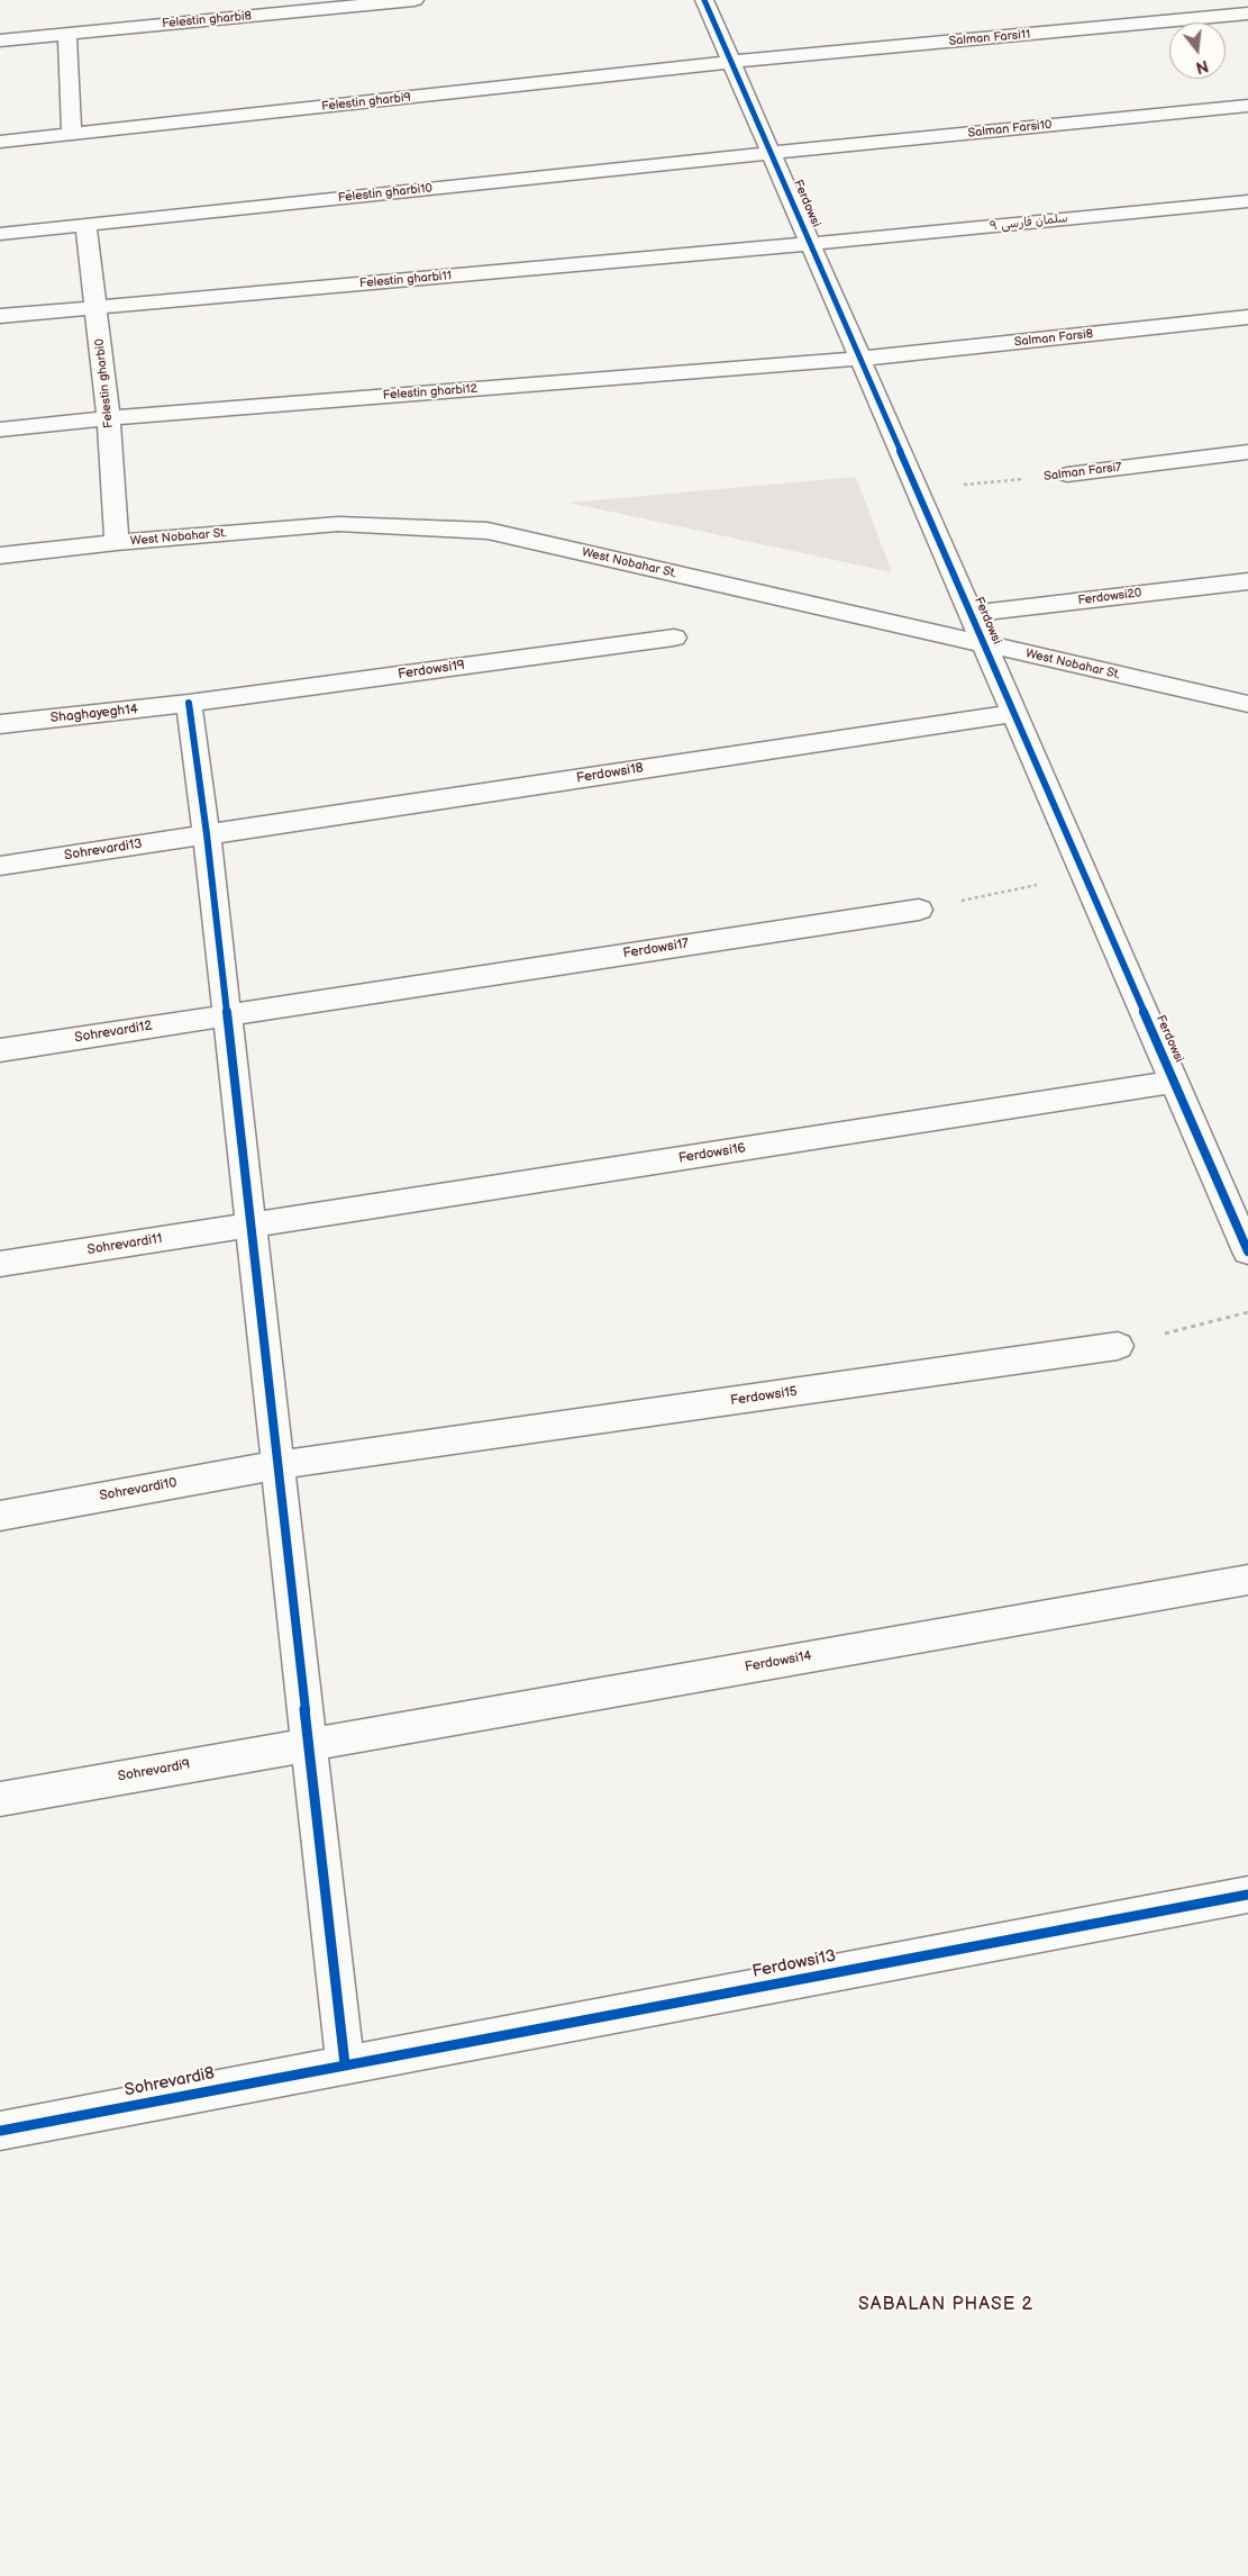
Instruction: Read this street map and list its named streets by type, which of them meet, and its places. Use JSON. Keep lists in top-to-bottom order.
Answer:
{
  "streets": {
    "street": [
      "Felestin gharbi8",
      "Salman Farsi11",
      "Felestin gharbi9",
      "Salman Farsi10",
      "Felestin gharbi10",
      "Ferdowsi",
      "سلمان فارسی ۹",
      "Felestin gharbi11",
      "Salman Farsi8",
      "Felestin gharbi0",
      "Felestin gharbi12",
      "Salman Farsi7",
      "West Nobahar St.",
      "Ferdowsi20",
      "Ferdowsi19",
      "Shaghayegh14",
      "Ferdowsi18",
      "Sohrevardi13",
      "Ferdowsi17",
      "Sohrevardi12",
      "Ferdowsi16",
      "Sohrevardi11",
      "Ferdowsi15",
      "Sohrevardi10",
      "Ferdowsi14",
      "Sohrevardi9",
      "Ferdowsi13",
      "Sohrevardi8"
    ]
  },
  "crossings": [
    ["Salman Farsi11", "Felestin gharbi9"],
    ["Salman Farsi11", "Ferdowsi"],
    ["Felestin gharbi9", "Ferdowsi"],
    ["Salman Farsi10", "Felestin gharbi10"],
    ["Salman Farsi10", "Ferdowsi"],
    ["Felestin gharbi10", "Ferdowsi"],
    ["Felestin gharbi10", "Felestin gharbi0"],
    ["Ferdowsi", "سلمان فارسی ۹"],
    ["Ferdowsi", "Felestin gharbi11"],
    ["Ferdowsi", "Salman Farsi8"],
    ["Ferdowsi", "Felestin gharbi12"],
    ["Ferdowsi", "Salman Farsi7"],
    ["Ferdowsi", "West Nobahar St."],
    ["Ferdowsi", "Ferdowsi20"],
    ["Ferdowsi", "Ferdowsi18"],
    ["Ferdowsi", "Ferdowsi16"],
    ["سلمان فارسی ۹", "Felestin gharbi11"],
    ["Felestin gharbi11", "Felestin gharbi0"],
    ["Salman Farsi8", "Felestin gharbi12"],
    ["Felestin gharbi0", "Felestin gharbi12"],
    ["Felestin gharbi0", "West Nobahar St."],
    ["Ferdowsi19", "Shaghayegh14"],
    ["Ferdowsi18", "Sohrevardi13"],
    ["Ferdowsi17", "Sohrevardi12"],
    ["Ferdowsi16", "Sohrevardi11"],
    ["Ferdowsi15", "Sohrevardi10"],
    ["Ferdowsi14", "Sohrevardi9"],
    ["Ferdowsi13", "Sohrevardi8"]
  ],
  "districts": ["SABALAN PHASE 2"],
  "north": "bottom"
}
